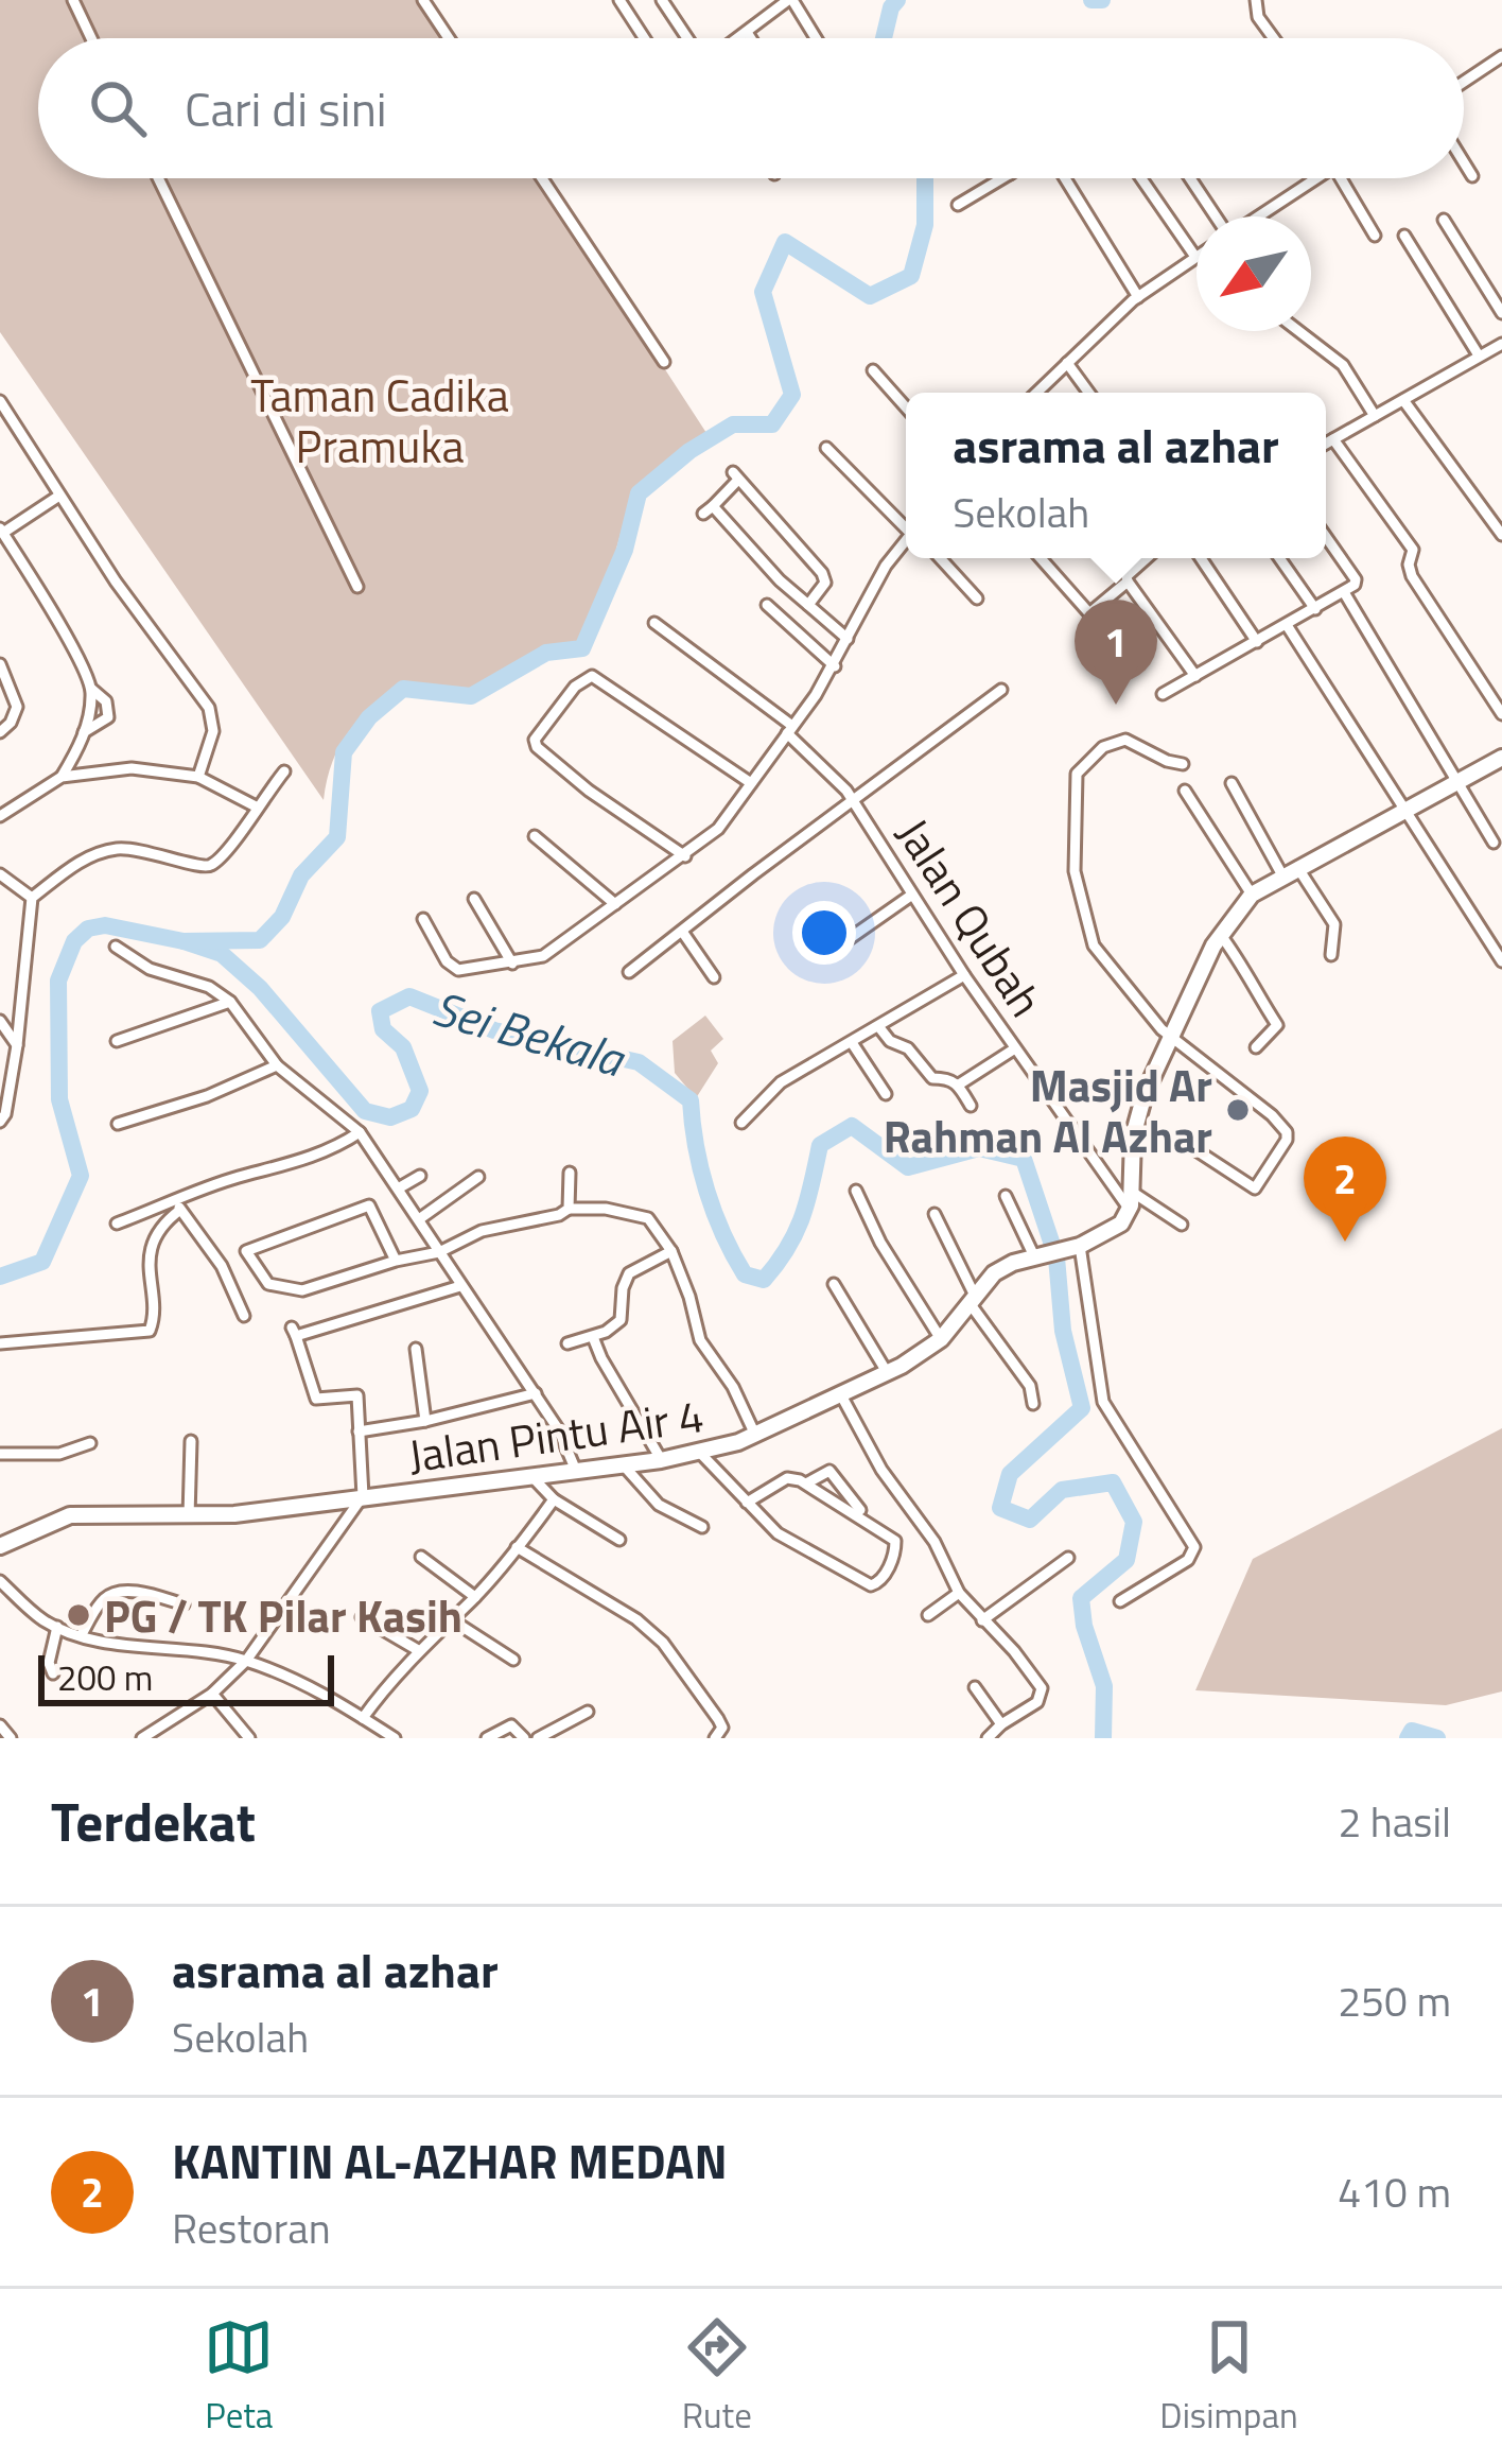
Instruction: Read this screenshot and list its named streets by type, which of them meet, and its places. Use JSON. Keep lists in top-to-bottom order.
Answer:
{
  "streets": {
    "main road": ["Jalan Pintu Air 4"],
    "street": ["Jalan Qubah"]
  },
  "water": ["Sei Bekala"],
  "parks": ["Taman Cadika Pramuka"],
  "places": ["Masjid Ar Rahman Al Azhar", "PG / TK Pilar Kasih"],
  "scale_bar": "200 m",
  "north": "bottom left",
  "page": {
    "search": "Cari di sini",
    "popup": ["asrama al azhar", "Sekolah"],
    "pins": ["1", "2"],
    "scale": "200 m",
    "heading": ["Terdekat", "2 hasil"],
    "list": [
      {
        "mark": "1",
        "name": "asrama al azhar",
        "note": "Sekolah",
        "value": "250 m"
      },
      {
        "mark": "2",
        "name": "KANTIN AL-AZHAR MEDAN",
        "note": "Restoran",
        "value": "410 m"
      }
    ],
    "nav": ["Peta", "Rute", "Disimpan"]
  }
}
